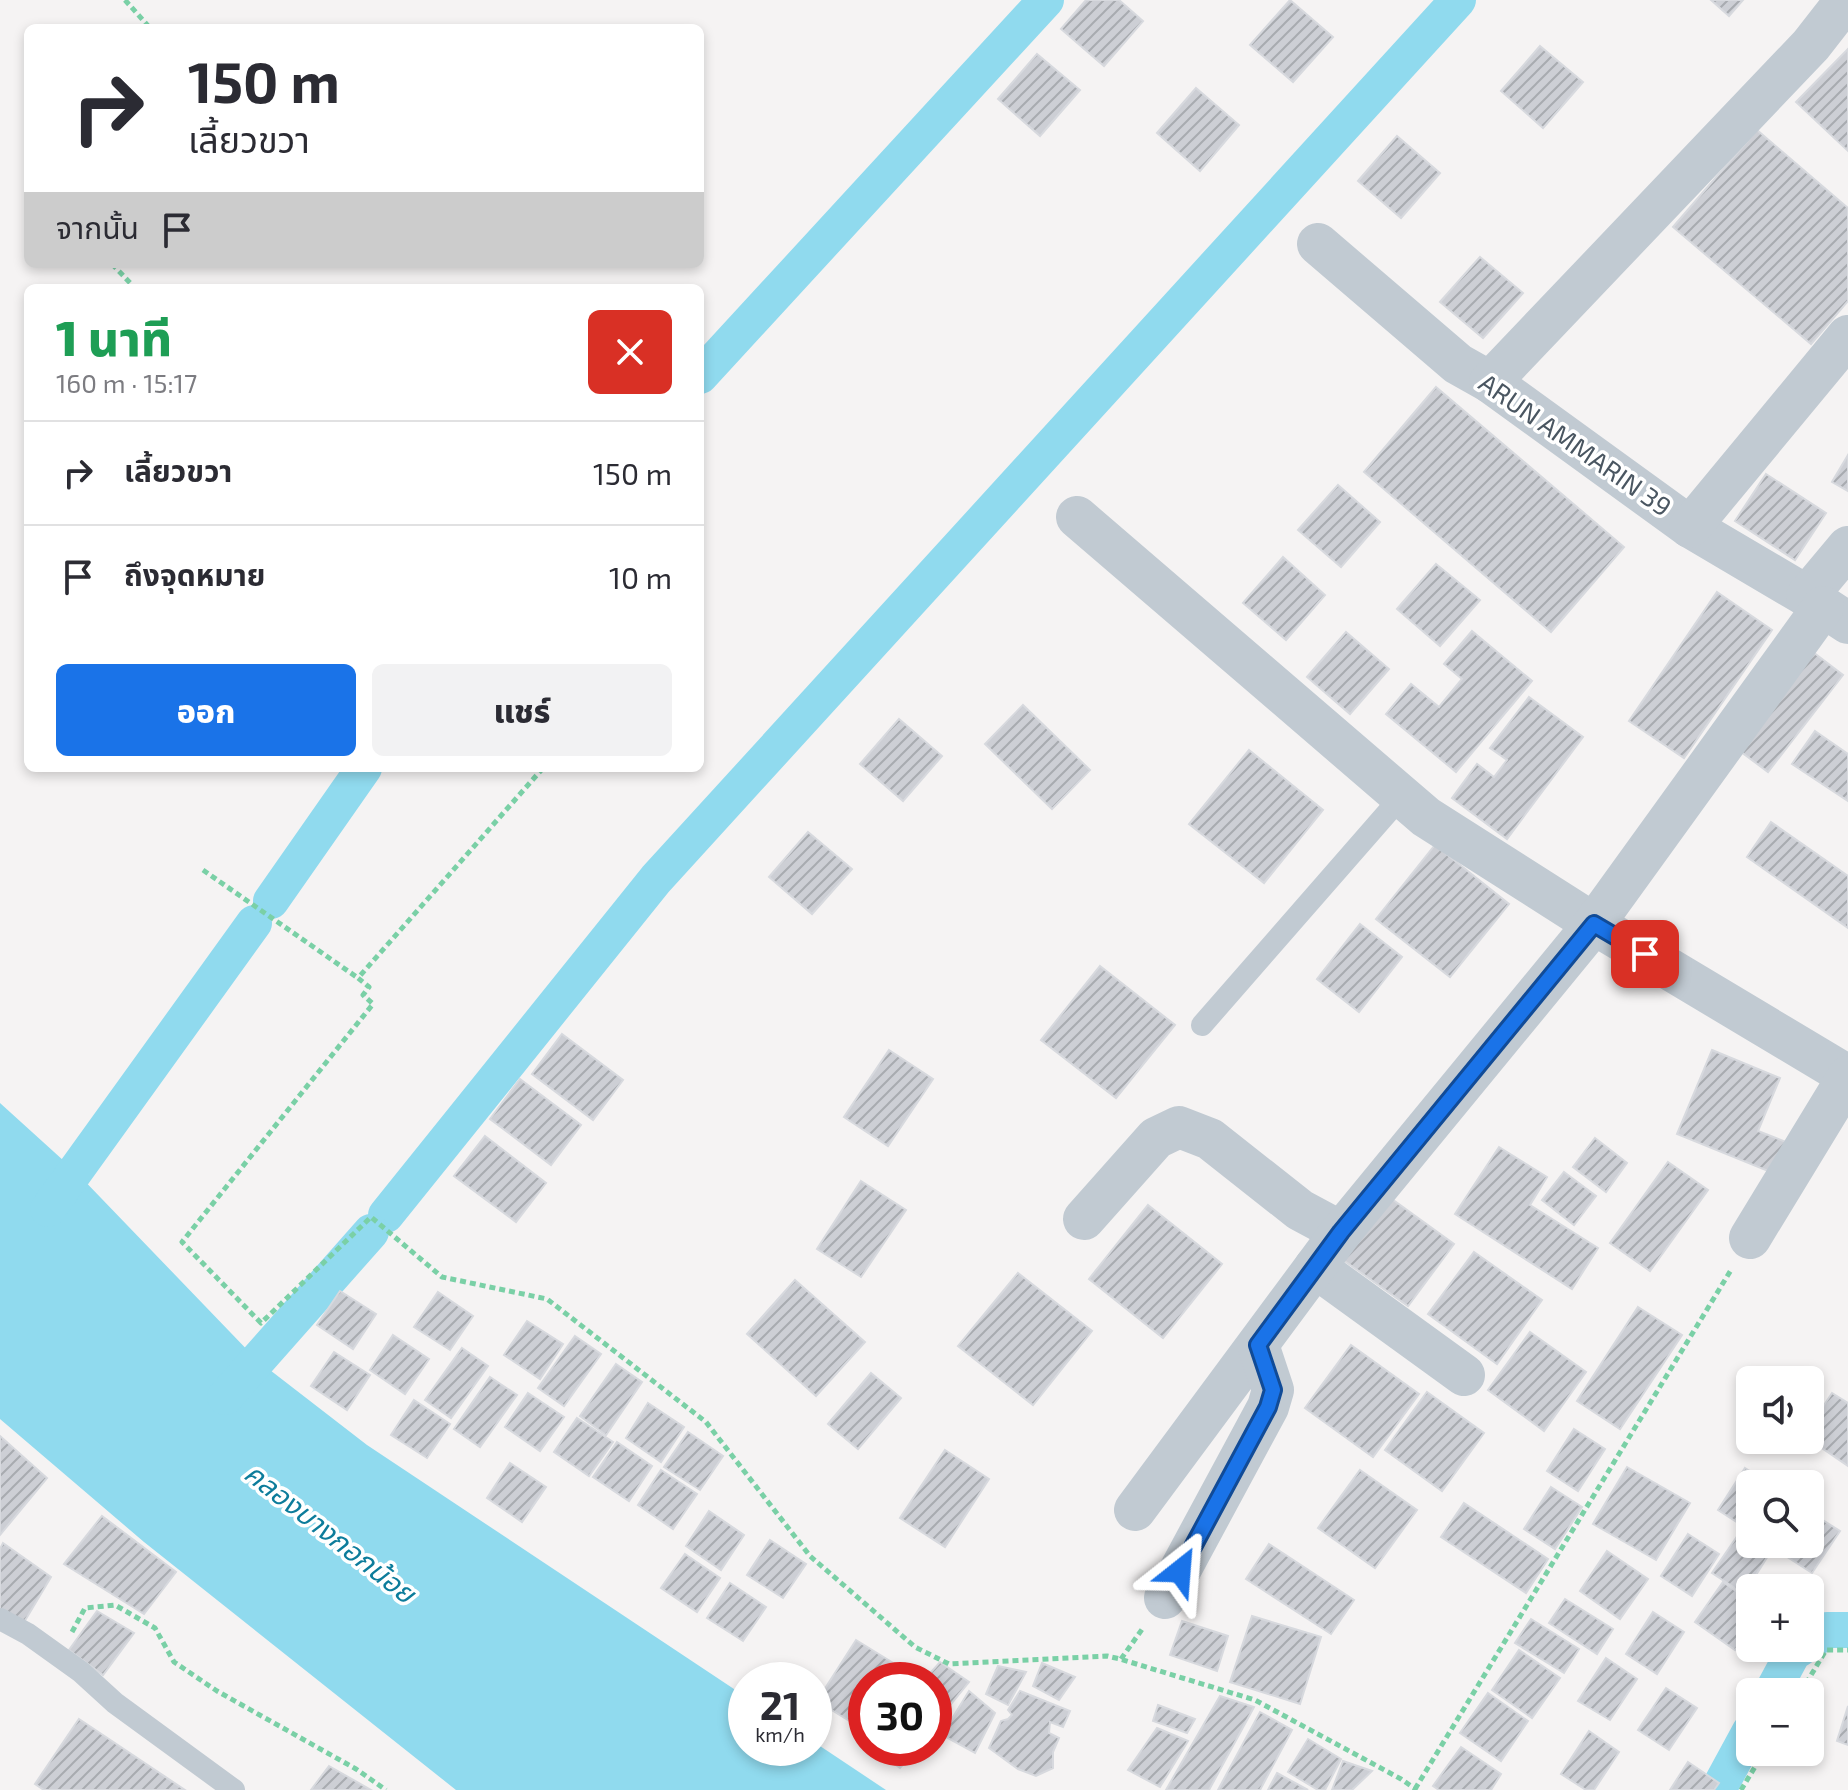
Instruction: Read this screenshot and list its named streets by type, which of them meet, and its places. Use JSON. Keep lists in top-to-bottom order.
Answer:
{
  "streets": {
    "street": ["ARUN AMMARIN 39"]
  },
  "water": ["คลองบางกอกน้อย"],
  "page": {
    "turn": ["150 m", "เลี้ยวขวา"],
    "then": "จากนั้น",
    "heading": ["1 นาที", "160 m · 15:17"],
    "list": [
      {
        "name": "เลี้ยวขวา",
        "value": "150 m"
      },
      {
        "name": "ถึงจุดหมาย",
        "value": "10 m"
      }
    ],
    "buttons": ["ออก", "แชร์"],
    "map_buttons": ["+", "−"],
    "speed": "21 km/h",
    "limit": "30"
  }
}
